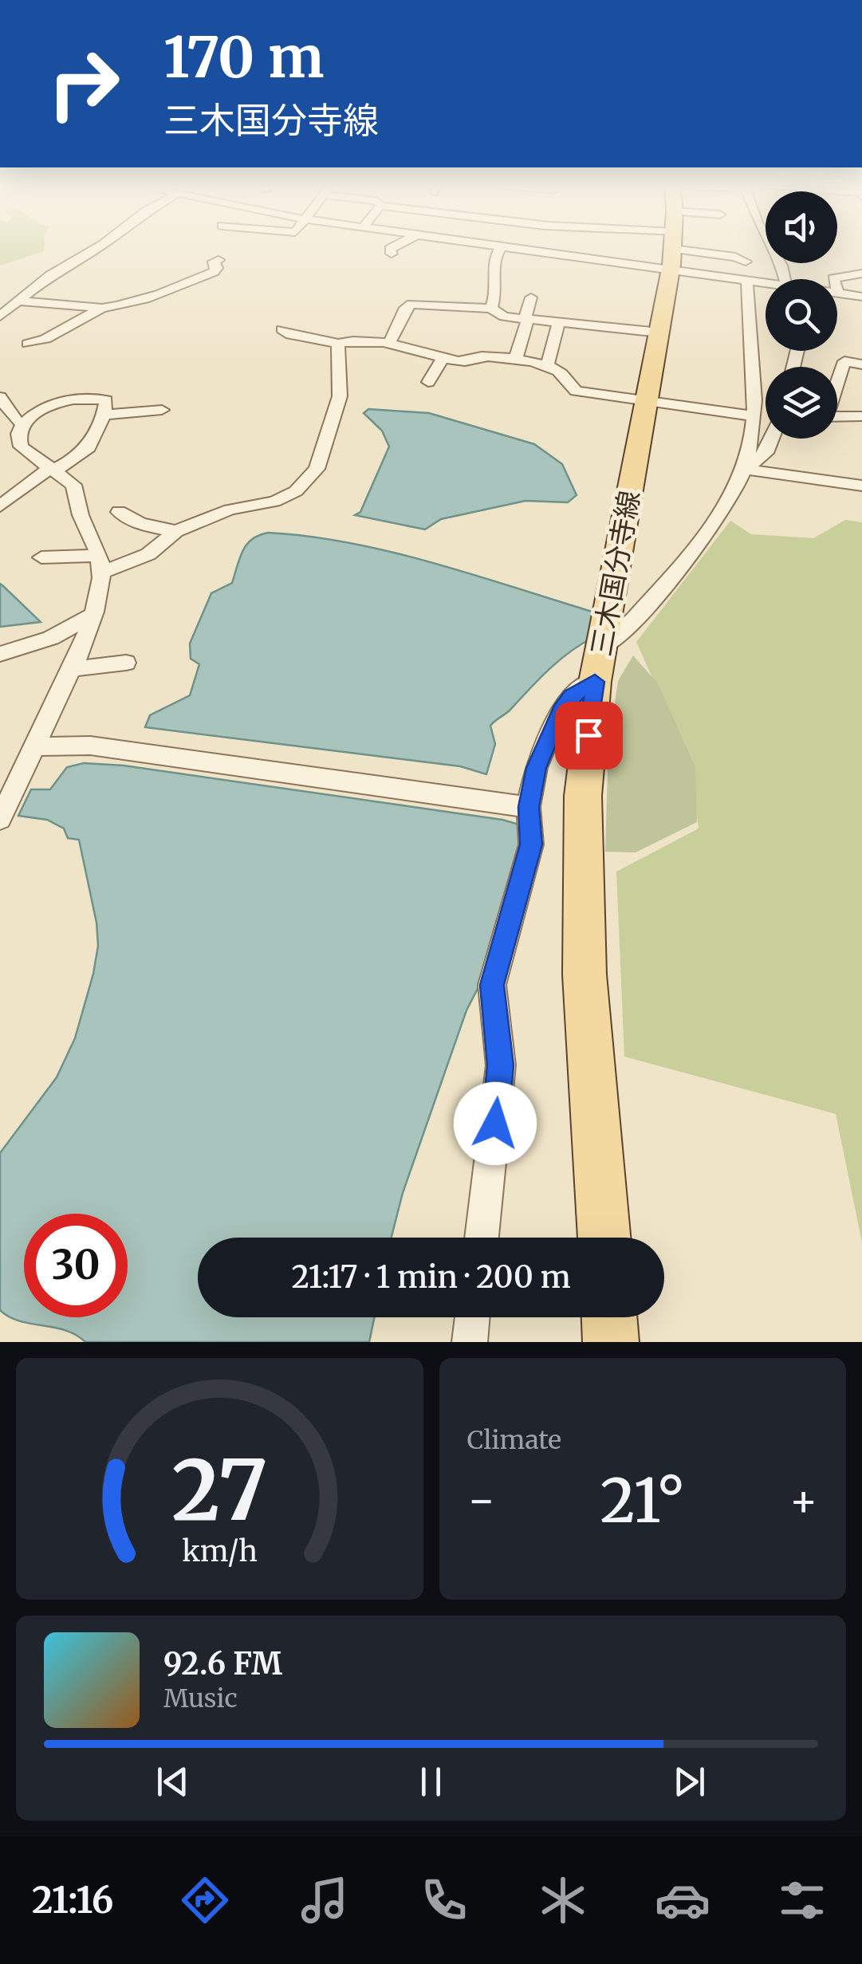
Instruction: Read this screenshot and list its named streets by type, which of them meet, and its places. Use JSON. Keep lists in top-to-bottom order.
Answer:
{
  "streets": {
    "main road": ["三木国分寺線"]
  },
  "page": {
    "turn": ["170 m", "三木国分寺線"],
    "limit": "30",
    "trip": "21:17 · 1 min · 200 m",
    "tile": "Climate",
    "heat": ["−", "21°", "+"],
    "song": ["92.6 FM", "Music"],
    "tabs": "21:16",
    "gauge": ["27", "km/h"]
  }
}
